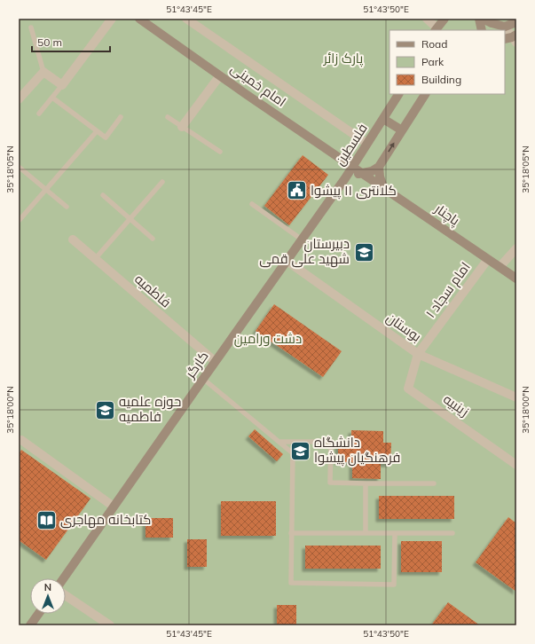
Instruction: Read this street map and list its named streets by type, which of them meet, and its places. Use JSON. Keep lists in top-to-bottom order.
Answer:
{
  "streets": {
    "main road": [
      "امام خمینی",
      "فلسطین",
      "پاچنار",
      "کارگر"
    ],
    "street": [
      "امام سجاد ۱",
      "فاطميه",
      "بوستان",
      "زينبيه"
    ]
  },
  "crossings": [
    ["امام خمینی", "فلسطین"],
    ["امام خمینی", "پاچنار"],
    ["فلسطین", "پاچنار"],
    ["فلسطین", "کارگر"],
    ["پاچنار", "امام سجاد ۱"],
    ["امام سجاد ۱", "بوستان"],
    ["امام سجاد ۱", "زينبيه"],
    ["فاطميه", "کارگر"],
    ["بوستان", "کارگر"],
    ["بوستان", "زينبيه"]
  ],
  "parks": ["پارک زائر", "دشت ورامین"],
  "places": {
    "public building": ["کلانتری ۱۱ پیشوا"],
    "school or university": ["دبیرستان شهید علی قمی", "حوزه علمیه فاطمیه", "دانشگاه فرهنگیان پیشوا"],
    "library": ["کتابخانه مهاجری"]
  },
  "legend": ["Road", "Park", "Building"],
  "scale_bar": "50 m",
  "north": "top",
  "coordinates": [
    "51°43'45\"E",
    "51°43'50\"E",
    "35°18'05\"N",
    "35°18'00\"N"
  ]
}
